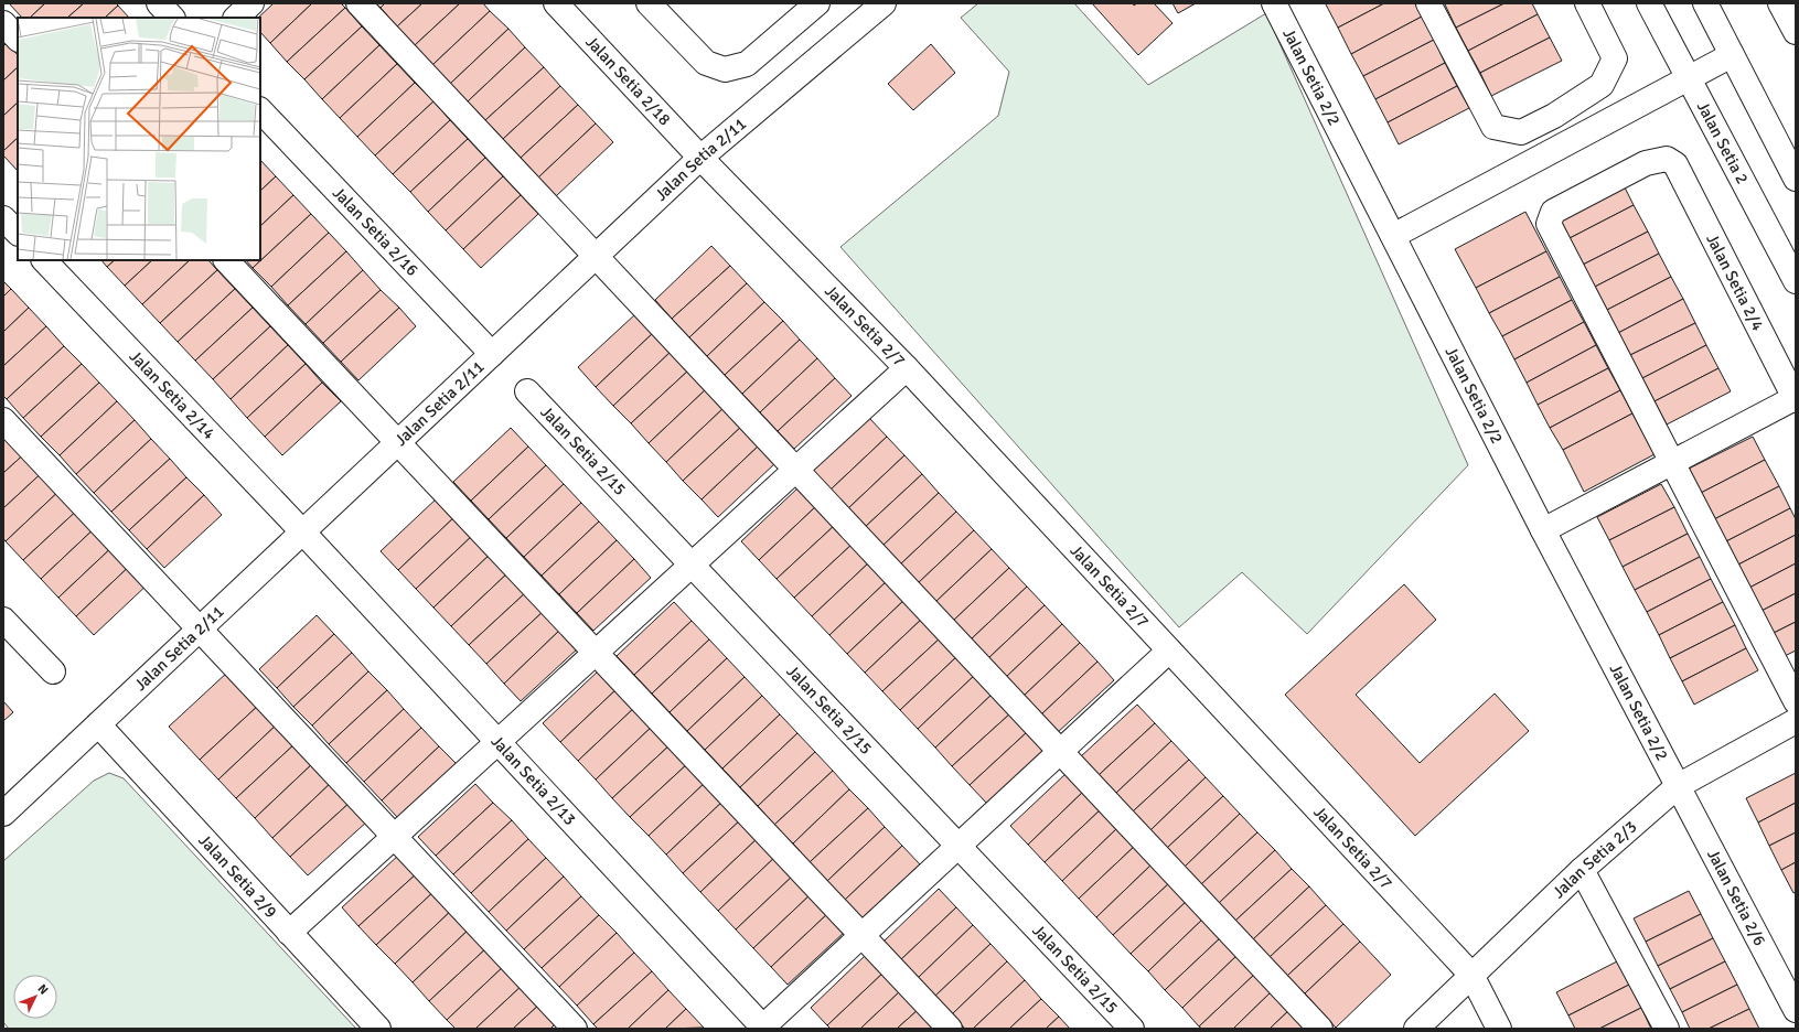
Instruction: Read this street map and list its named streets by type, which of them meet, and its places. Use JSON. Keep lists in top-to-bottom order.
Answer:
{
  "streets": {
    "street": [
      "Jalan Setia 2/2",
      "Jalan Setia 2/18",
      "Jalan Setia 2",
      "Jalan Setia 2/11",
      "Jalan Setia 2/16",
      "Jalan Setia 2/4",
      "Jalan Setia 2/7",
      "Jalan Setia 2/14",
      "Jalan Setia 2/15",
      "Jalan Setia 2/13",
      "Jalan Setia 2/3",
      "Jalan Setia 2/9",
      "Jalan Setia 2/6"
    ]
  },
  "crossings": [
    ["Jalan Setia 2/2", "Jalan Setia 2/3"],
    ["Jalan Setia 2/2", "Jalan Setia 2/6"],
    ["Jalan Setia 2/18", "Jalan Setia 2/11"],
    ["Jalan Setia 2/18", "Jalan Setia 2/7"],
    ["Jalan Setia 2/11", "Jalan Setia 2/16"],
    ["Jalan Setia 2/11", "Jalan Setia 2/7"],
    ["Jalan Setia 2/11", "Jalan Setia 2/14"],
    ["Jalan Setia 2/11", "Jalan Setia 2/13"],
    ["Jalan Setia 2/11", "Jalan Setia 2/9"],
    ["Jalan Setia 2/7", "Jalan Setia 2/3"],
    ["Jalan Setia 2/14", "Jalan Setia 2/13"],
    ["Jalan Setia 2/3", "Jalan Setia 2/6"]
  ],
  "north": "top right"
}
